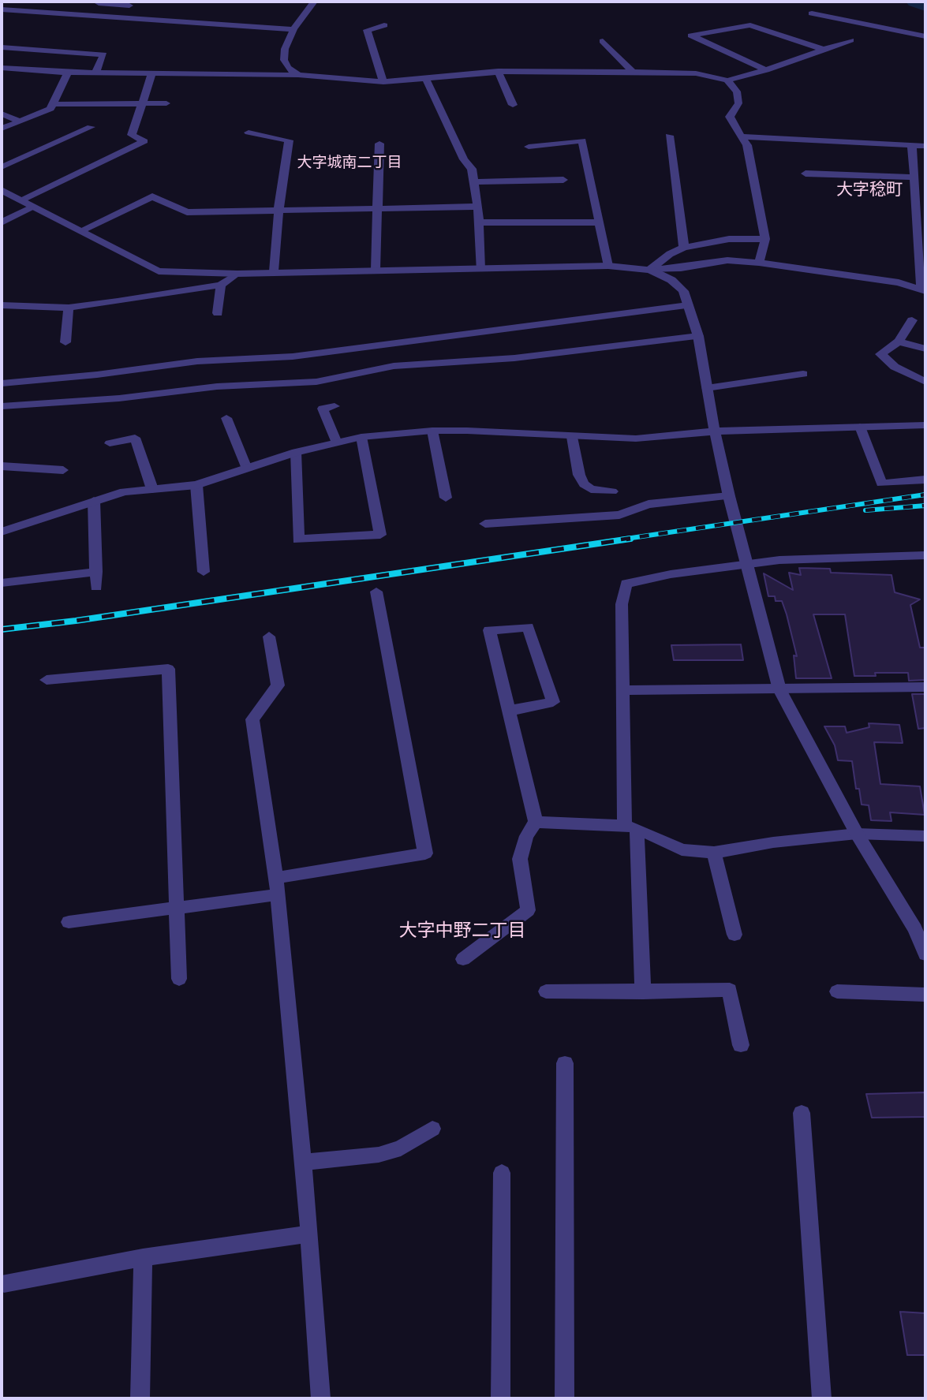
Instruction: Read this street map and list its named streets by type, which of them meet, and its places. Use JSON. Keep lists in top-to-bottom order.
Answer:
{
  "districts": ["大字城南二丁目", "大字稔町", "大字中野二丁目"]
}
